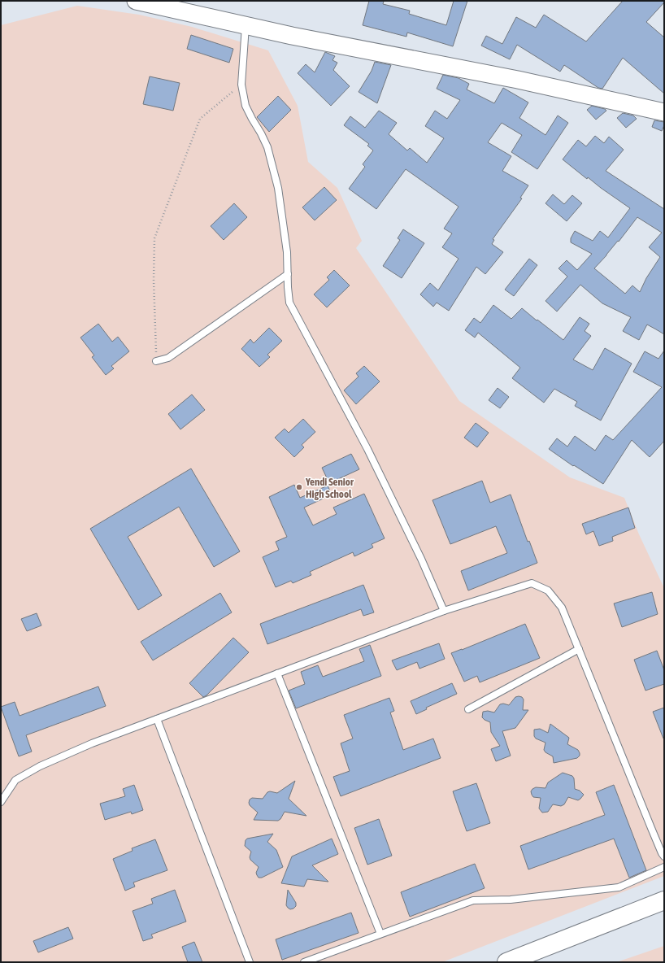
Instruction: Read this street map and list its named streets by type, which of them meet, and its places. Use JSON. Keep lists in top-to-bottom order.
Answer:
{
  "places": ["Yendi Senior High School"]
}
